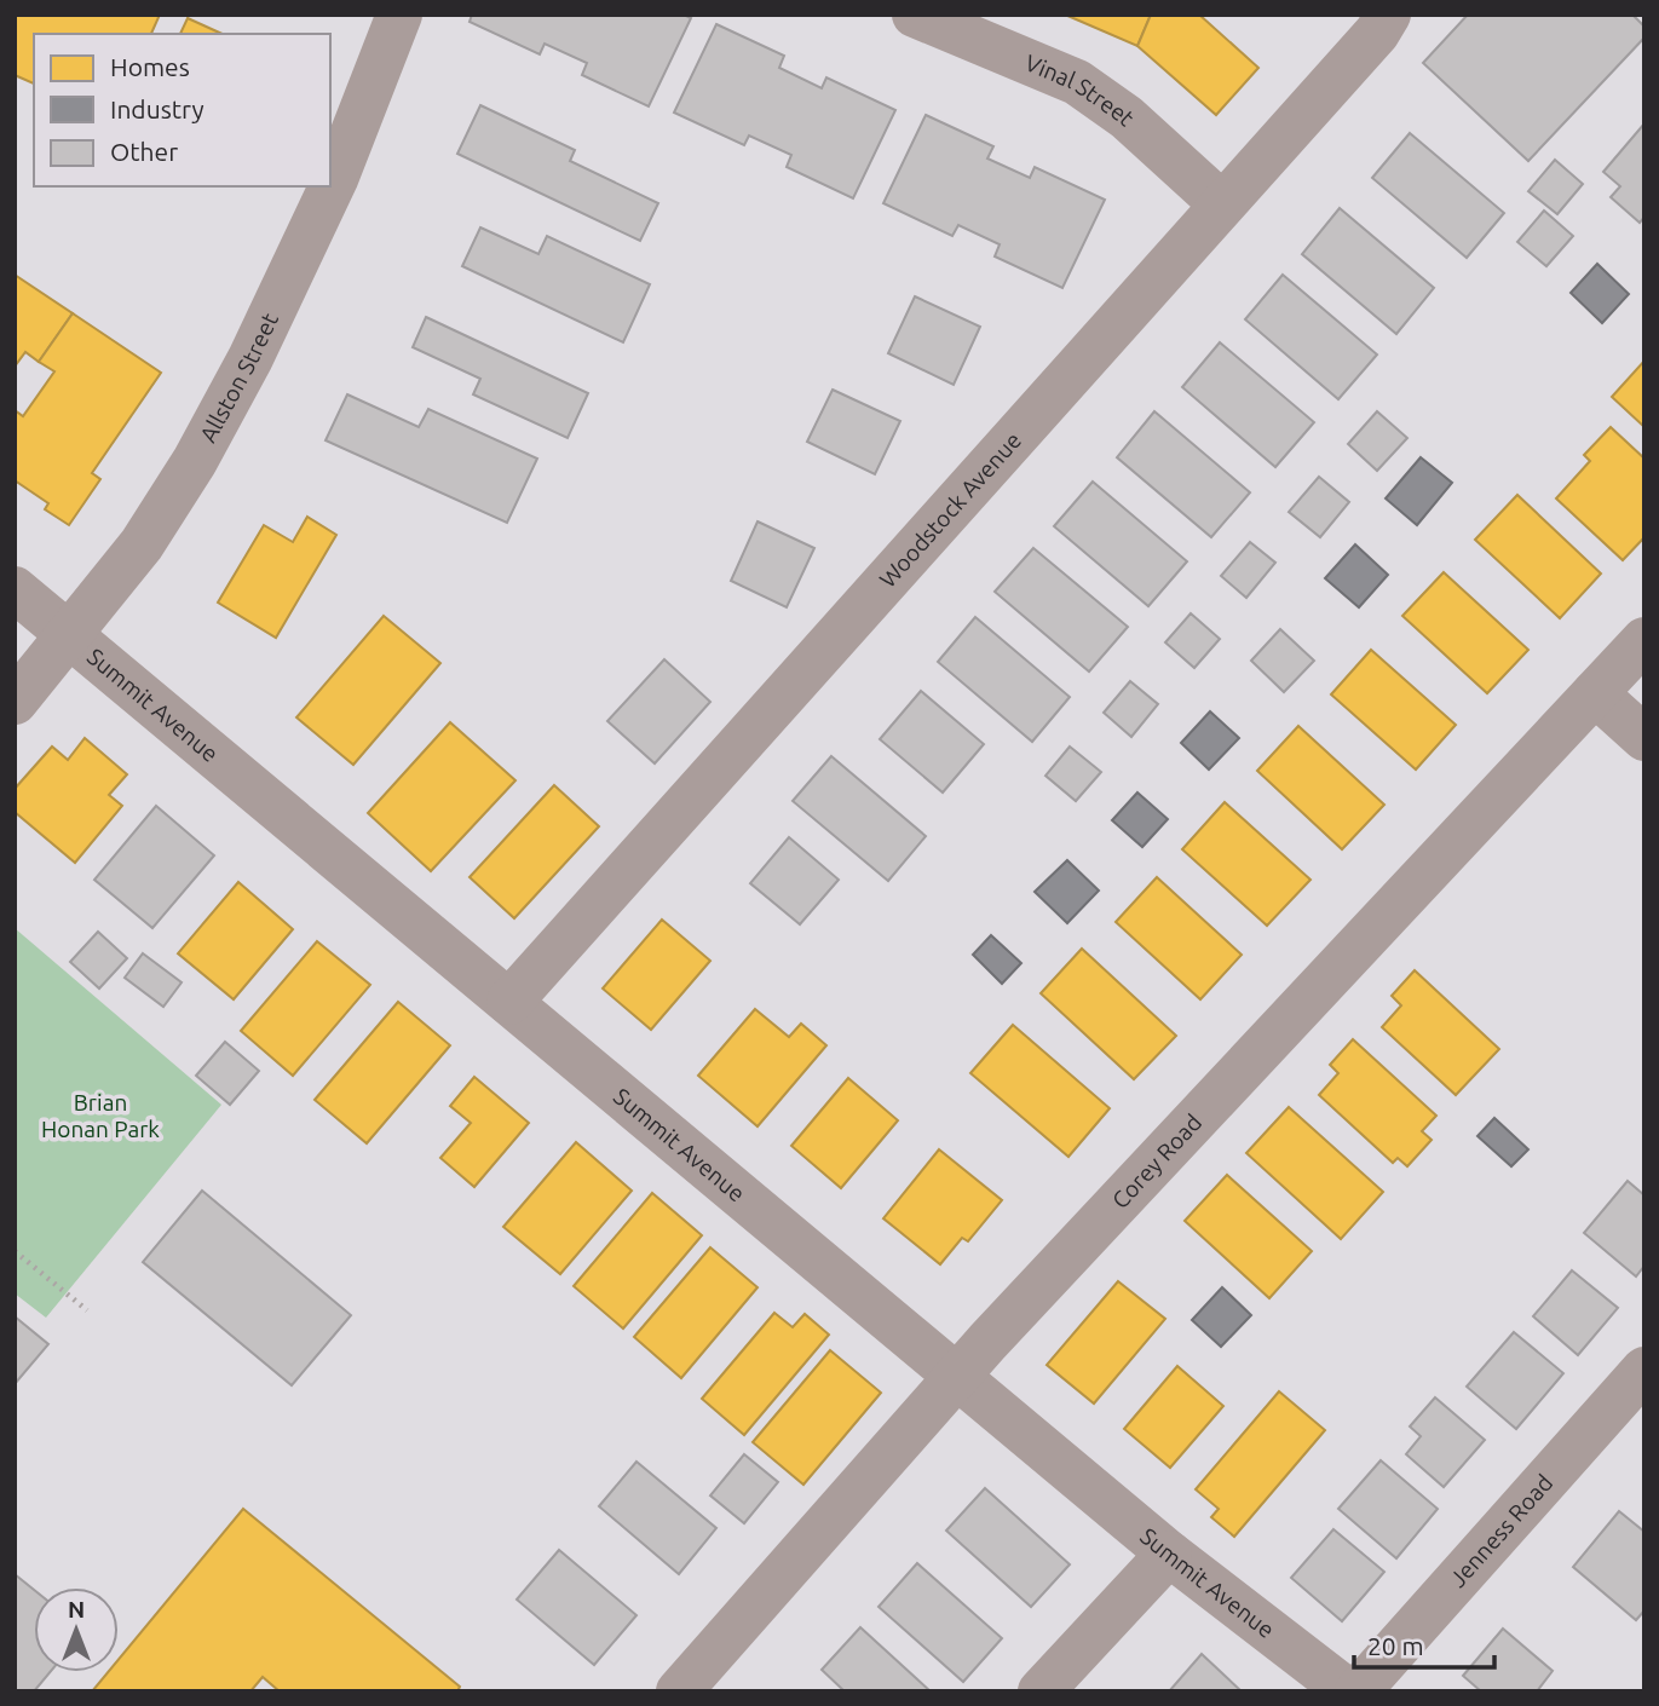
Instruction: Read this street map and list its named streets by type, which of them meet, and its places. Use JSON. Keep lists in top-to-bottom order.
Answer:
{
  "streets": {
    "street": [
      "Vinal Street",
      "Allston Street",
      "Woodstock Avenue",
      "Summit Avenue",
      "Corey Road",
      "Jenness Road"
    ]
  },
  "crossings": [
    ["Vinal Street", "Woodstock Avenue"],
    ["Allston Street", "Summit Avenue"],
    ["Woodstock Avenue", "Summit Avenue"],
    ["Summit Avenue", "Corey Road"]
  ],
  "parks": ["Brian Honan Park"],
  "legend": ["Homes", "Industry", "Other"],
  "scale_bar": "20 m",
  "north": "top"
}
